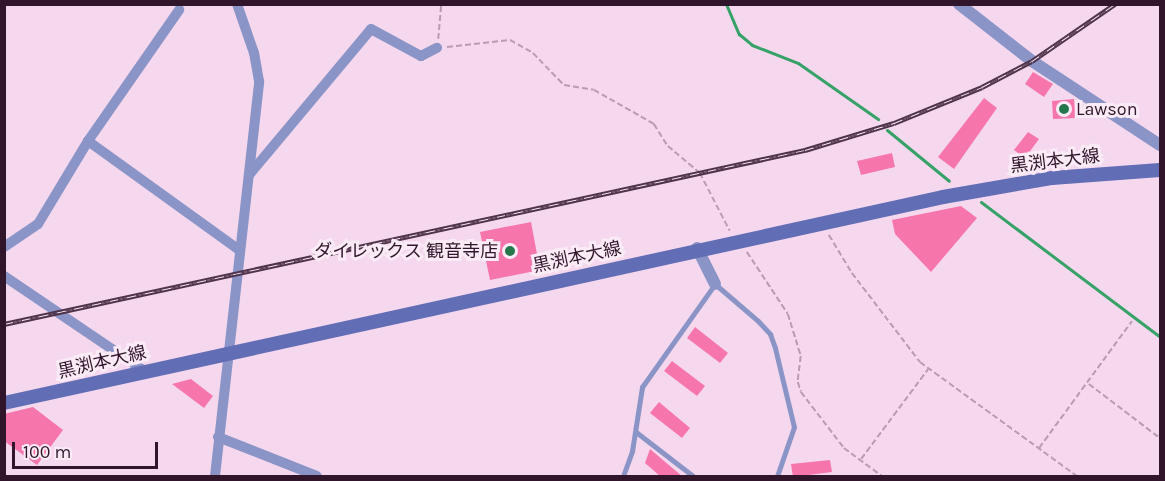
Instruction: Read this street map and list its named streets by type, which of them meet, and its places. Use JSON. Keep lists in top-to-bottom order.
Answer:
{
  "streets": {
    "main road": ["黒渕本大線"]
  },
  "places": ["Lawson", "ダイレックス 観音寺店"],
  "scale_bar": "100 m"
}
